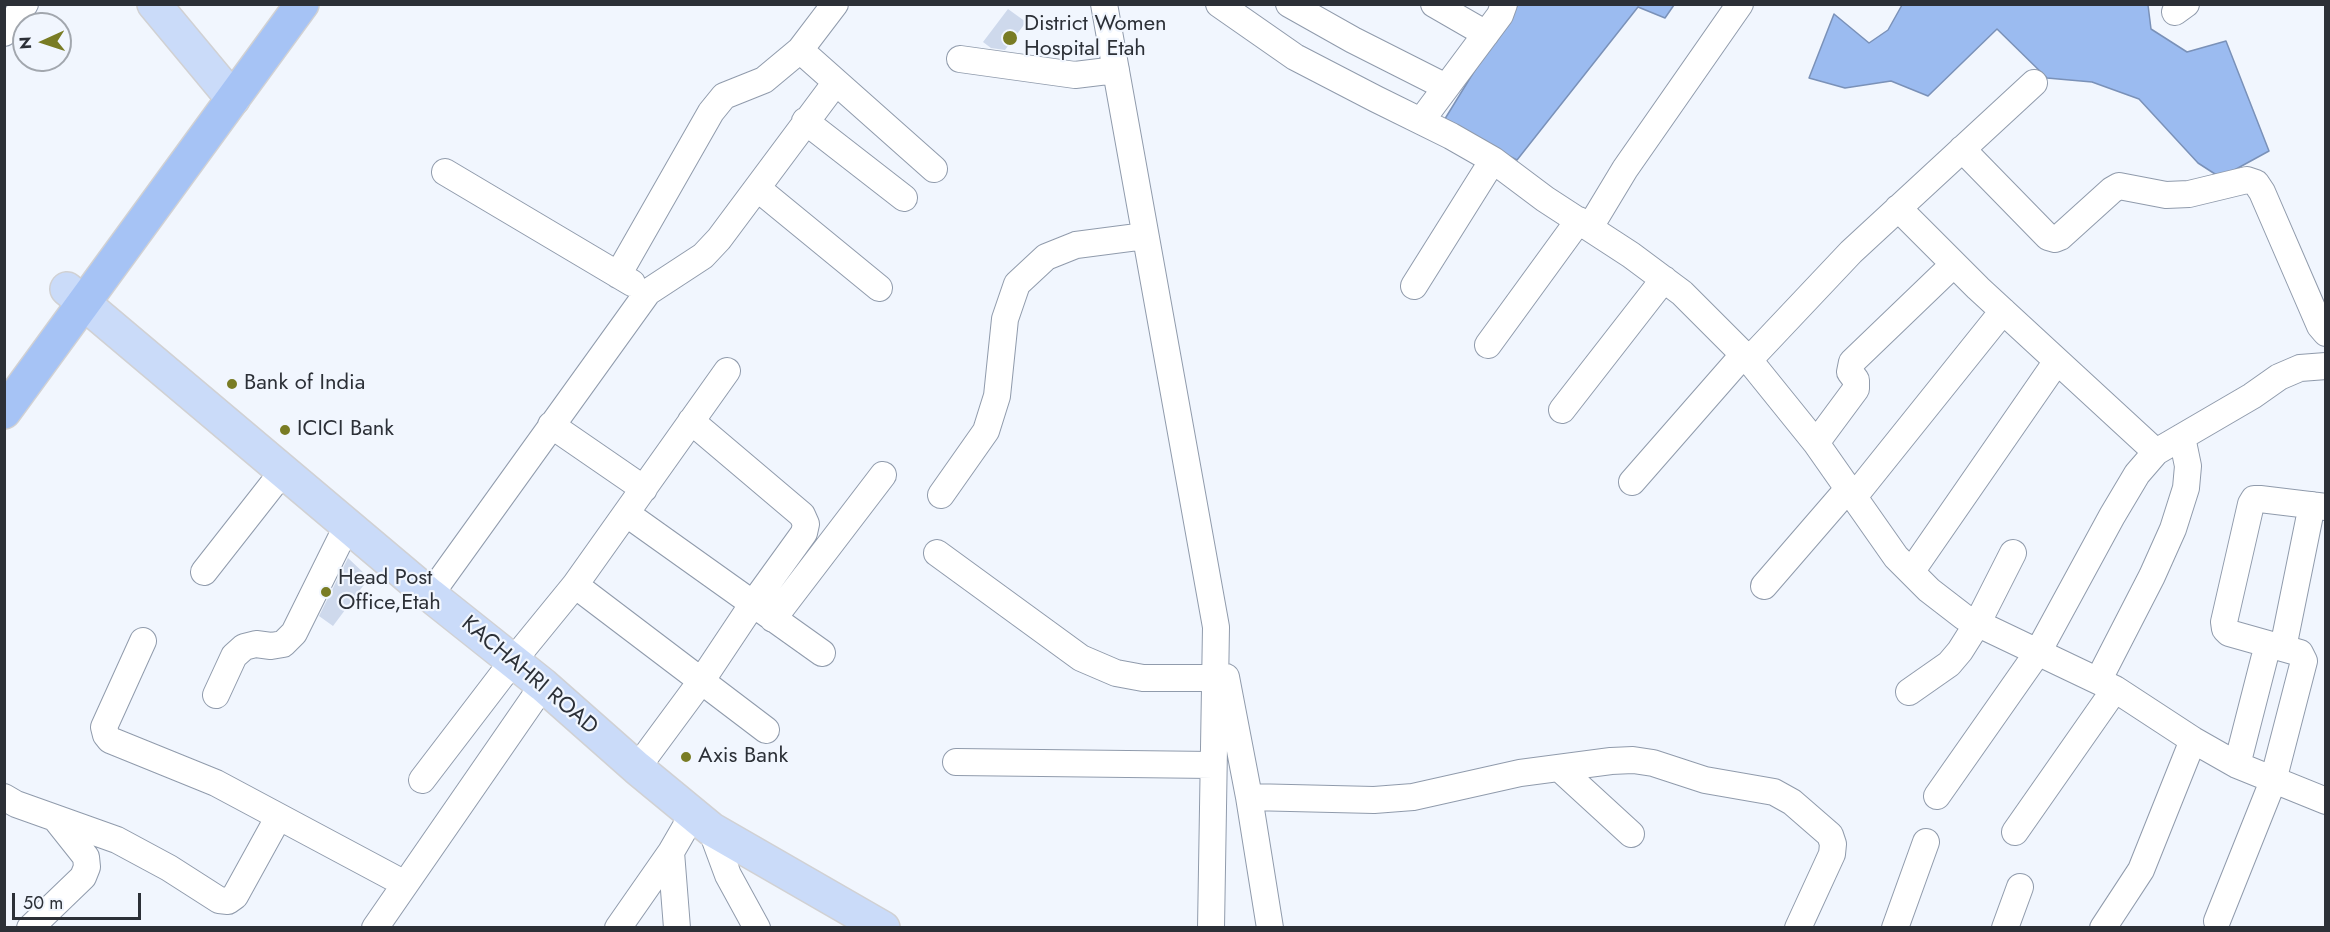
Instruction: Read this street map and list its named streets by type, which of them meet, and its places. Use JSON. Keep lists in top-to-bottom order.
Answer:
{
  "streets": {
    "main road": ["KACHAHRI ROAD"]
  },
  "places": [
    "District Women Hospital Etah",
    "Bank of India",
    "ICICI Bank",
    "Head Post Office,Etah",
    "Axis Bank"
  ],
  "scale_bar": "50 m",
  "north": "left"
}
